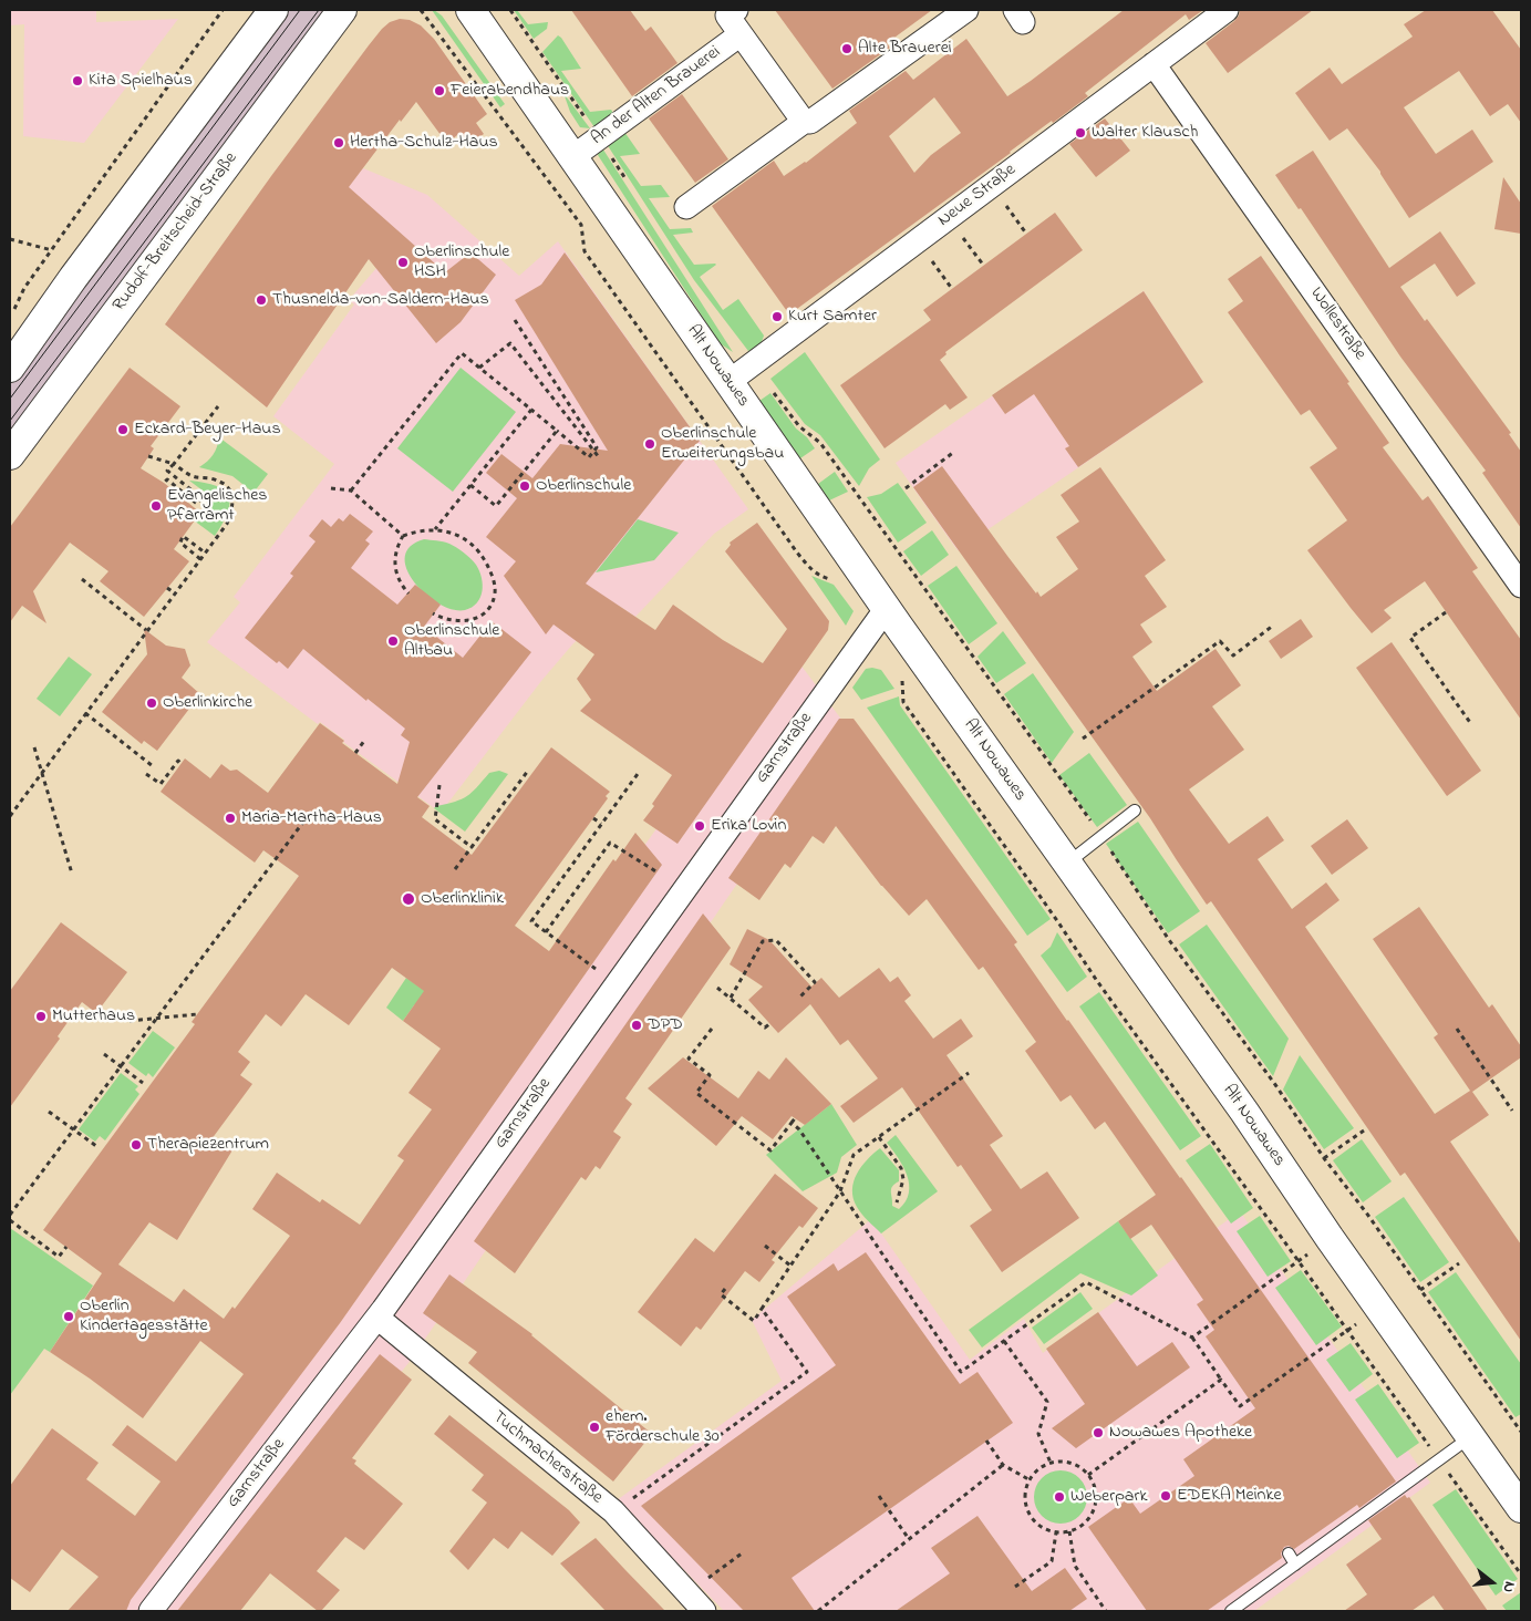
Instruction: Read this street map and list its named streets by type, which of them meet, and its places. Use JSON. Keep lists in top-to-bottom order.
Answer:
{
  "streets": {
    "street": [
      "An der Alten Brauerei",
      "Neue Straße",
      "Rudolf-Breitscheid-Straße",
      "Wollestraße",
      "Alt Nowawes",
      "Garnstraße",
      "Tuchmacherstraße"
    ]
  },
  "crossings": [
    ["An der Alten Brauerei", "Alt Nowawes"],
    ["Neue Straße", "Wollestraße"],
    ["Neue Straße", "Alt Nowawes"],
    ["Alt Nowawes", "Garnstraße"],
    ["Garnstraße", "Tuchmacherstraße"]
  ],
  "places": [
    "Alte Brauerei",
    "Kita Spielhaus",
    "Feierabendhaus",
    "Walter Klausch",
    "Hertha-Schulz-Haus",
    "Oberlinschule HSH",
    "Thusnelda-von-Saldern-Haus",
    "Kurt Samter",
    "Eckard-Beyer-Haus",
    "Oberlinschule Erweiterungsbau",
    "Oberlinschule",
    "Evangelisches Pfarramt",
    "Oberlinschule Altbau",
    "Oberlinkirche",
    "Maria-Martha-Haus",
    "Erika Lovin",
    "Oberlinklinik",
    "Mutterhaus",
    "DPD",
    "Therapiezentrum",
    "Oberlin Kindertagesstätte",
    "ehem. Förderschule 30",
    "Nowawes Apotheke",
    "EDEKA Meinke",
    "Weberpark"
  ],
  "north": "right"
}
